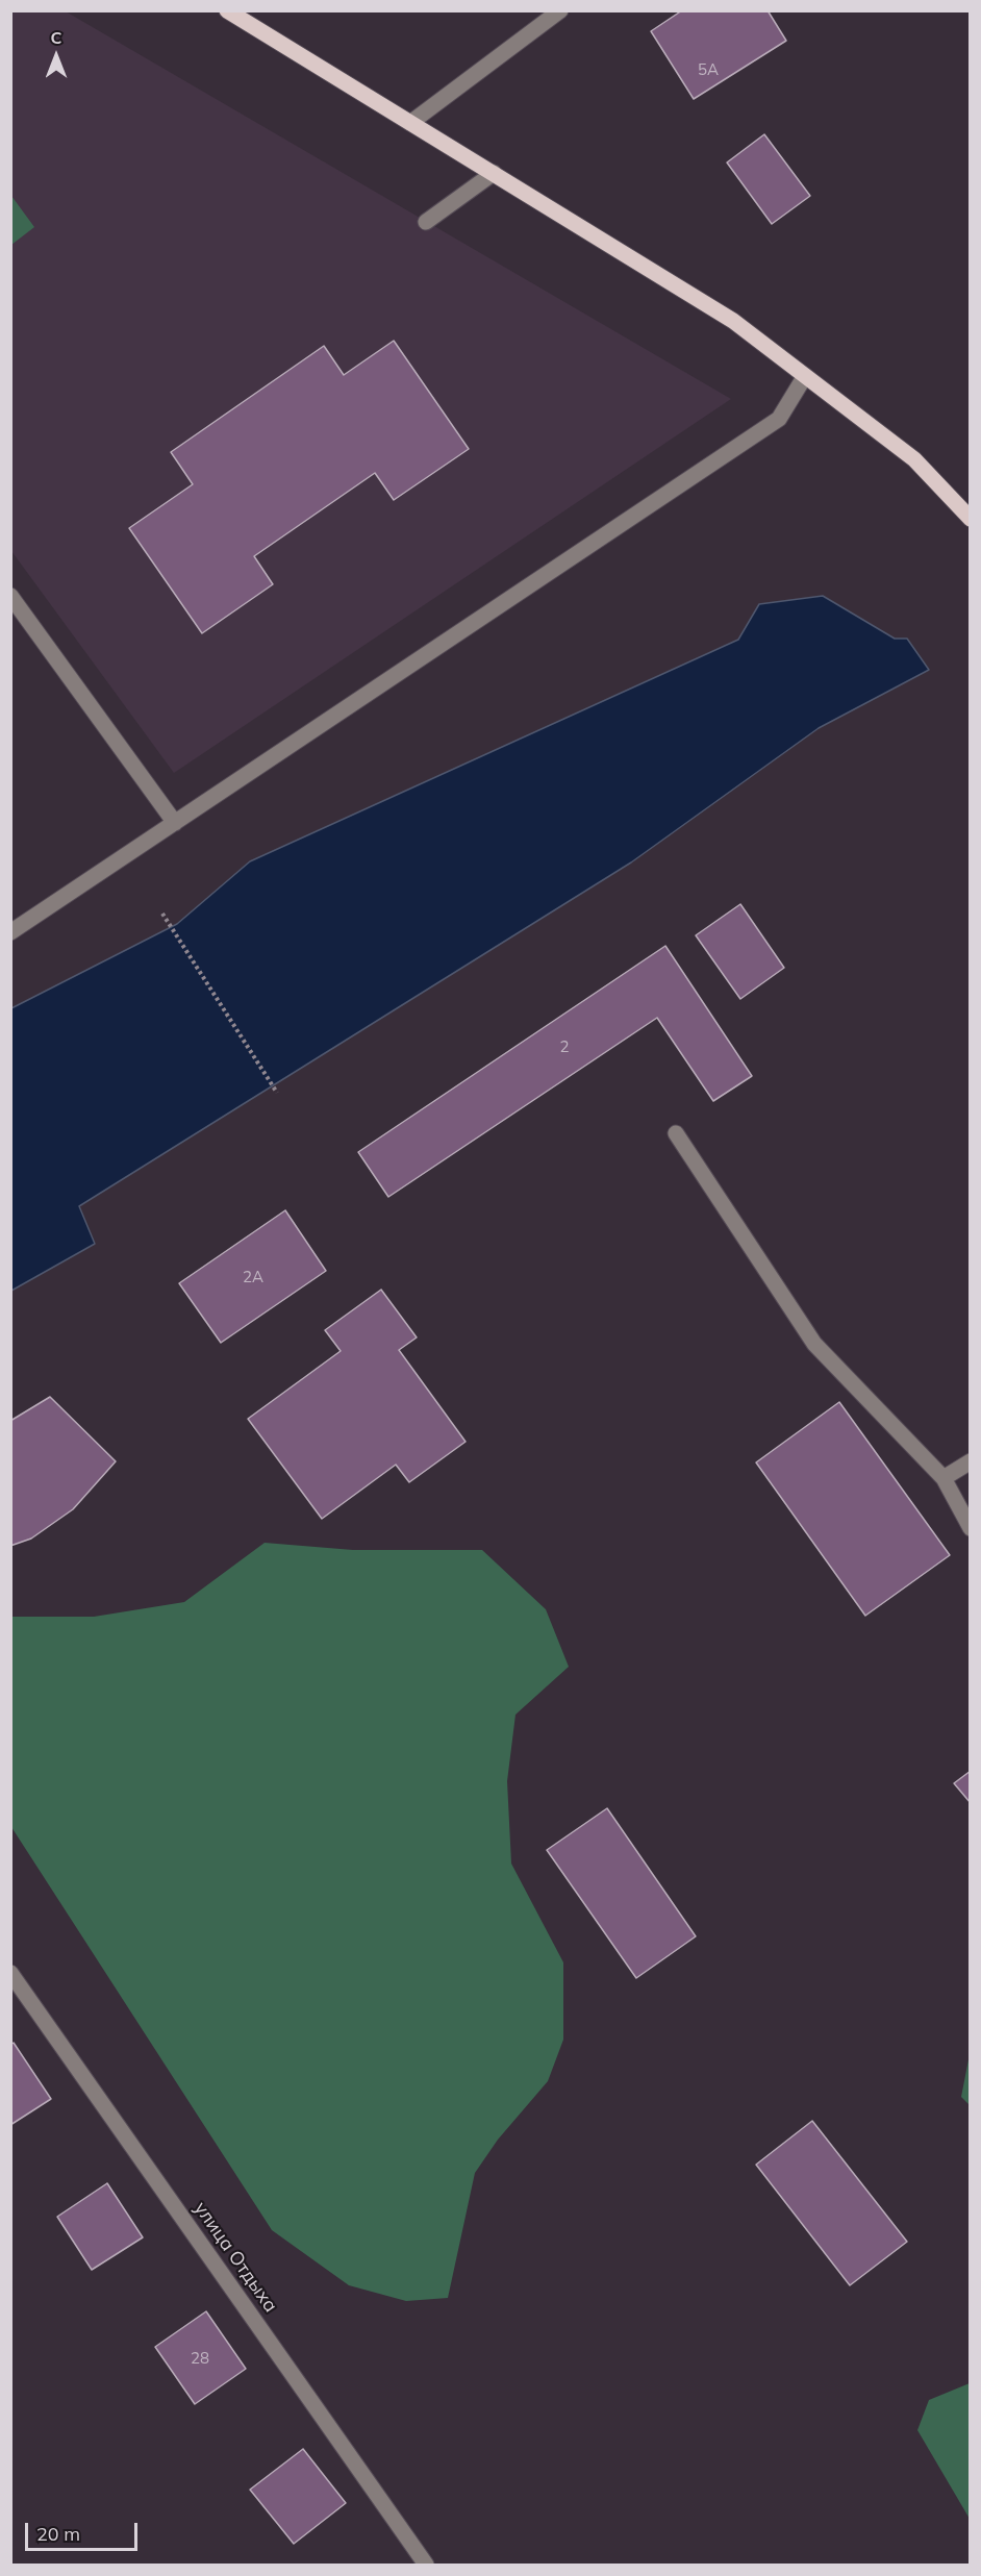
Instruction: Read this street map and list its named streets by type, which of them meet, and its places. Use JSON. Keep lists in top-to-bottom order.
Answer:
{
  "streets": {
    "street": ["улица Отдыха"]
  },
  "house_numbers": [
    "5А",
    "2",
    "2А",
    "28"
  ],
  "scale_bar": "20 m",
  "north": "top"
}
